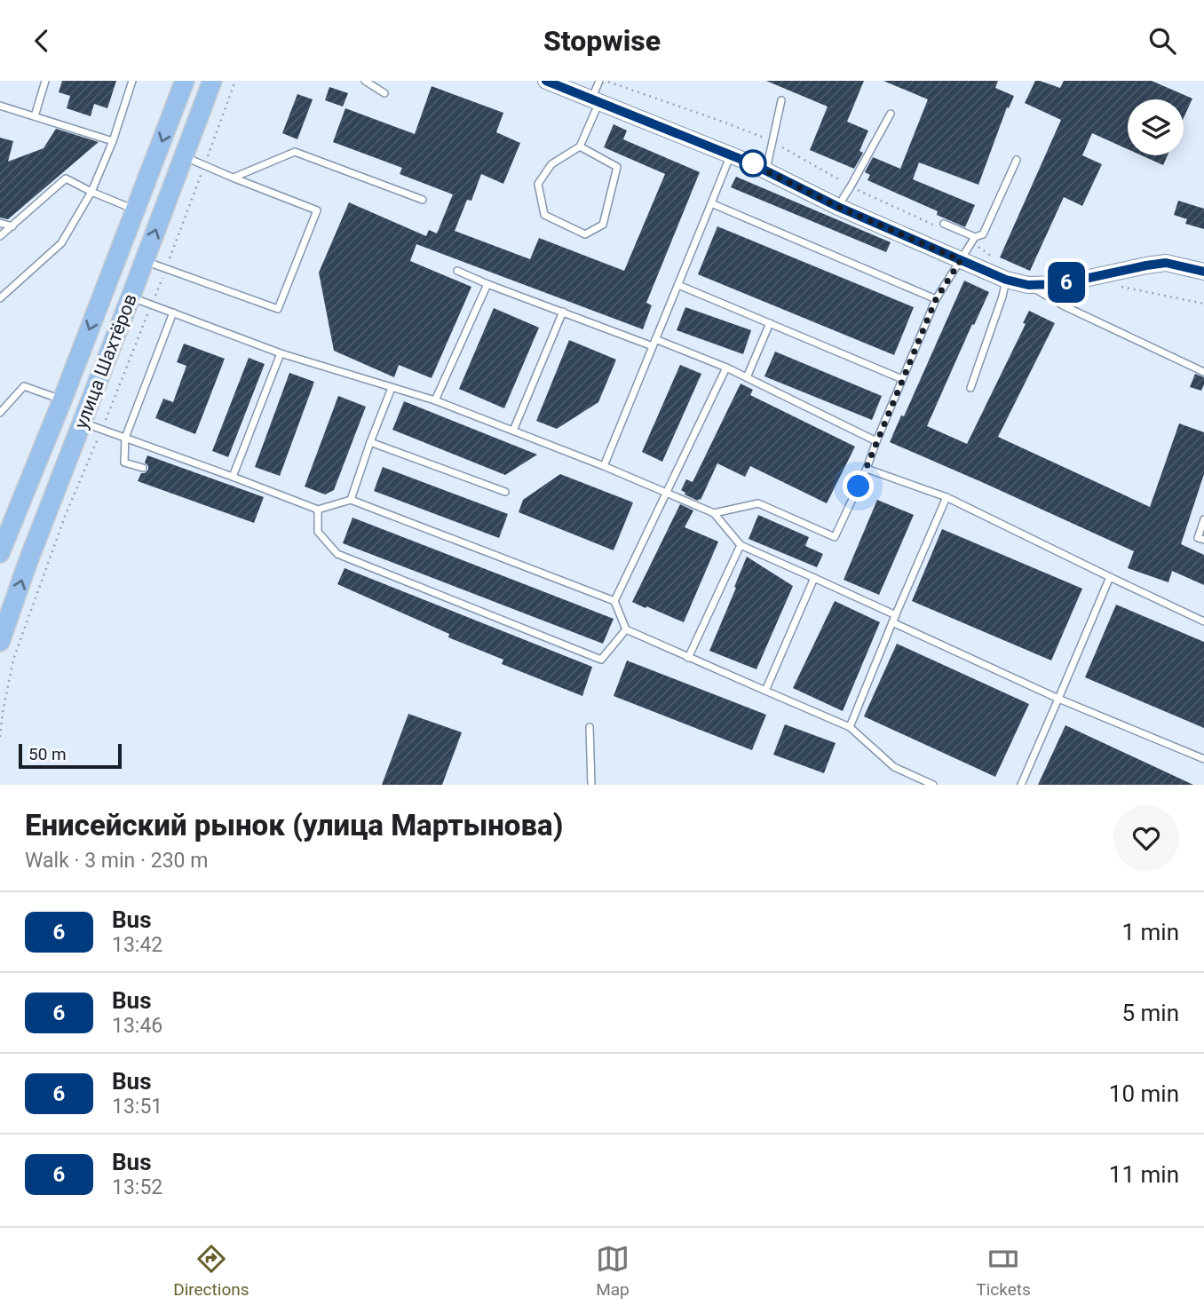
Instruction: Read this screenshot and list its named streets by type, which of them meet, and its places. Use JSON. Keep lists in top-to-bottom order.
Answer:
{
  "streets": {
    "main road": ["улица Шахтёров"]
  },
  "lines": ["bus line 6"],
  "scale_bar": "50 m",
  "page": {
    "header": "Stopwise",
    "on_map": "6",
    "scale": "50 m",
    "heading": ["Енисейский рынок (улица Мартынова)", "Walk · 3 min · 230 m"],
    "list": [
      {
        "mark": "6",
        "name": "Bus",
        "note": "13:42",
        "value": "1 min"
      },
      {
        "mark": "6",
        "name": "Bus",
        "note": "13:46",
        "value": "5 min"
      },
      {
        "mark": "6",
        "name": "Bus",
        "note": "13:51",
        "value": "10 min"
      },
      {
        "mark": "6",
        "name": "Bus",
        "note": "13:52",
        "value": "11 min"
      }
    ],
    "tabs": ["Directions", "Map", "Tickets"]
  }
}
